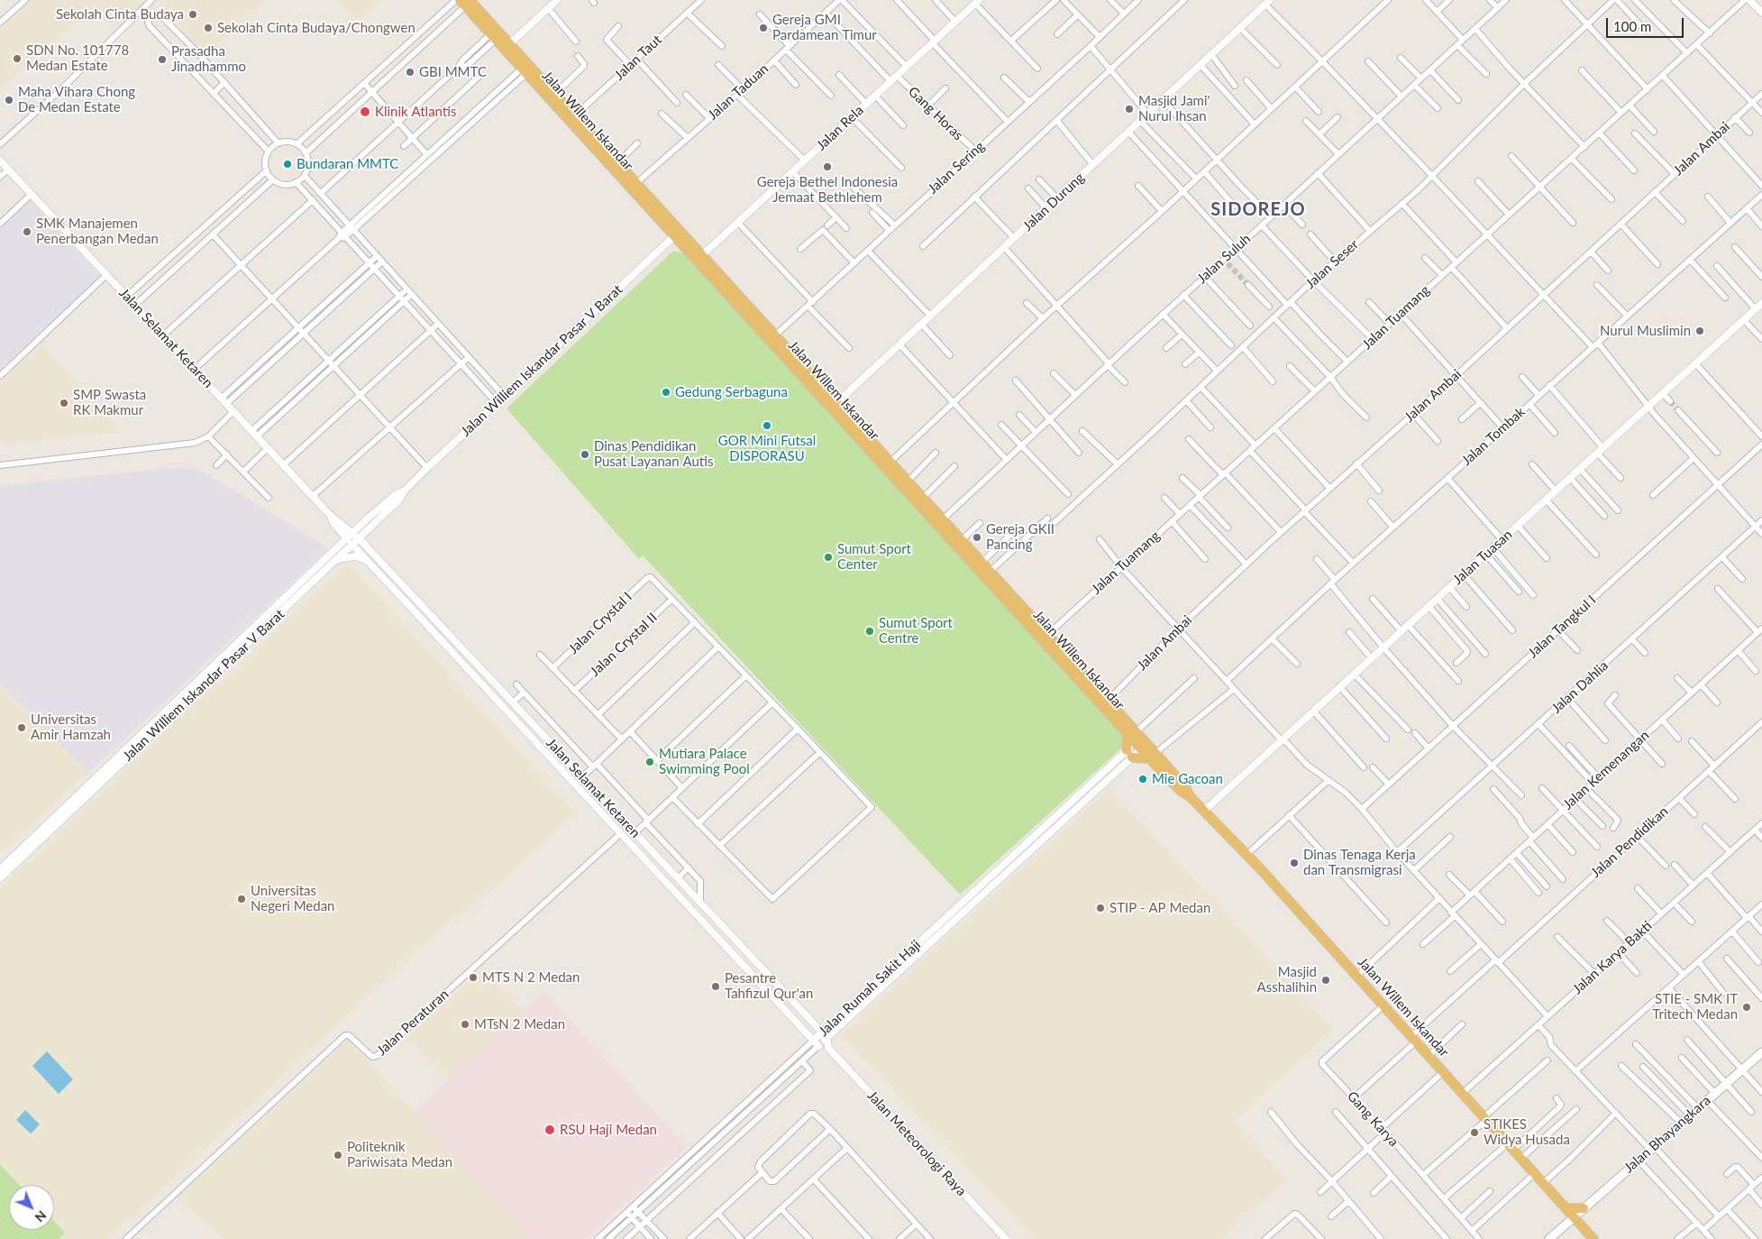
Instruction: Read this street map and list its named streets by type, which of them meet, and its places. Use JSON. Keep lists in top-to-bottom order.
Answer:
{
  "streets": {
    "highway": ["Jalan Willem Iskandar"],
    "main road": ["Jalan Bhayangkara"],
    "street": [
      "Jalan Taut",
      "Jalan Taduan",
      "Gang Horas",
      "Jalan Rela",
      "Jalan Ambai",
      "Jalan Sering",
      "Jalan Durung",
      "Jalan Suluh",
      "Jalan Seser",
      "Jalan Tuamang",
      "Jalan Selamat Ketaren",
      "Jalan Williem Iskandar Pasar V Barat",
      "Jalan Tombak",
      "Jalan Tuasan",
      "Jalan Crystal I",
      "Jalan Tangkul I",
      "Jalan Crystal II",
      "Jalan Dahlia",
      "Jalan Kemenangan",
      "Jalan Pendidikan",
      "Jalan Karya Bakti",
      "Jalan Rumah Sakit Haji",
      "Jalan Peraturan",
      "Gang Karya",
      "Jalan Meteorologi Raya"
    ]
  },
  "crossings": [
    ["Jalan Taut", "Jalan Willem Iskandar"],
    ["Jalan Taduan", "Jalan Willem Iskandar"],
    ["Gang Horas", "Jalan Rela"],
    ["Gang Horas", "Jalan Sering"],
    ["Jalan Willem Iskandar", "Jalan Rela"],
    ["Jalan Willem Iskandar", "Jalan Ambai"],
    ["Jalan Willem Iskandar", "Jalan Sering"],
    ["Jalan Willem Iskandar", "Jalan Durung"],
    ["Jalan Willem Iskandar", "Jalan Suluh"],
    ["Jalan Willem Iskandar", "Jalan Tuamang"],
    ["Jalan Willem Iskandar", "Jalan Williem Iskandar Pasar V Barat"],
    ["Jalan Willem Iskandar", "Jalan Tuasan"],
    ["Jalan Willem Iskandar", "Jalan Pendidikan"],
    ["Jalan Willem Iskandar", "Jalan Karya Bakti"],
    ["Jalan Willem Iskandar", "Jalan Rumah Sakit Haji"],
    ["Jalan Willem Iskandar", "Gang Karya"],
    ["Jalan Willem Iskandar", "Jalan Bhayangkara"],
    ["Jalan Selamat Ketaren", "Jalan Williem Iskandar Pasar V Barat"],
    ["Jalan Selamat Ketaren", "Jalan Rumah Sakit Haji"],
    ["Jalan Selamat Ketaren", "Jalan Peraturan"],
    ["Jalan Crystal I", "Jalan Crystal II"]
  ],
  "districts": ["SIDOREJO"],
  "places": [
    "Sekolah Cinta Budaya",
    "Sekolah Cinta Budaya/Chongwen",
    "Gereja GMI Pardamean Timur",
    "SDN No. 101778 Medan Estate",
    "Prasadha Jinadhammo",
    "GBI MMTC",
    "Maha Vihara Chong De Medan Estate",
    "Masjid Jami' Nurul Ihsan",
    "Klinik Atlantis",
    "Bundaran MMTC",
    "Gereja Bethel Indonesia Jemaat Bethlehem",
    "SMK Manajemen Penerbangan Medan",
    "Nurul Muslimin",
    "Gedung Serbaguna",
    "SMP Swasta RK Makmur",
    "GOR Mini Futsal DISPORASU",
    "Dinas Pendidikan Pusat Layanan Autis",
    "Gereja GKII Pancing",
    "Sumut Sport Center",
    "Sumut Sport Centre",
    "Universitas Amir Hamzah",
    "Mutiara Palace Swimming Pool",
    "Mie Gacoan",
    "Dinas Tenaga Kerja dan Transmigrasi",
    "Universitas Negeri Medan",
    "STIP - AP Medan",
    "MTS N 2 Medan",
    "Masjid Asshalihin",
    "Pesantre Tahfizul Qur'an",
    "STIE - SMK IT Tritech Medan",
    "MTsN 2 Medan",
    "RSU Haji Medan",
    "STIKES Widya Husada",
    "Politeknik Pariwisata Medan"
  ],
  "scale_bar": "100 m",
  "north": "bottom right"
}
